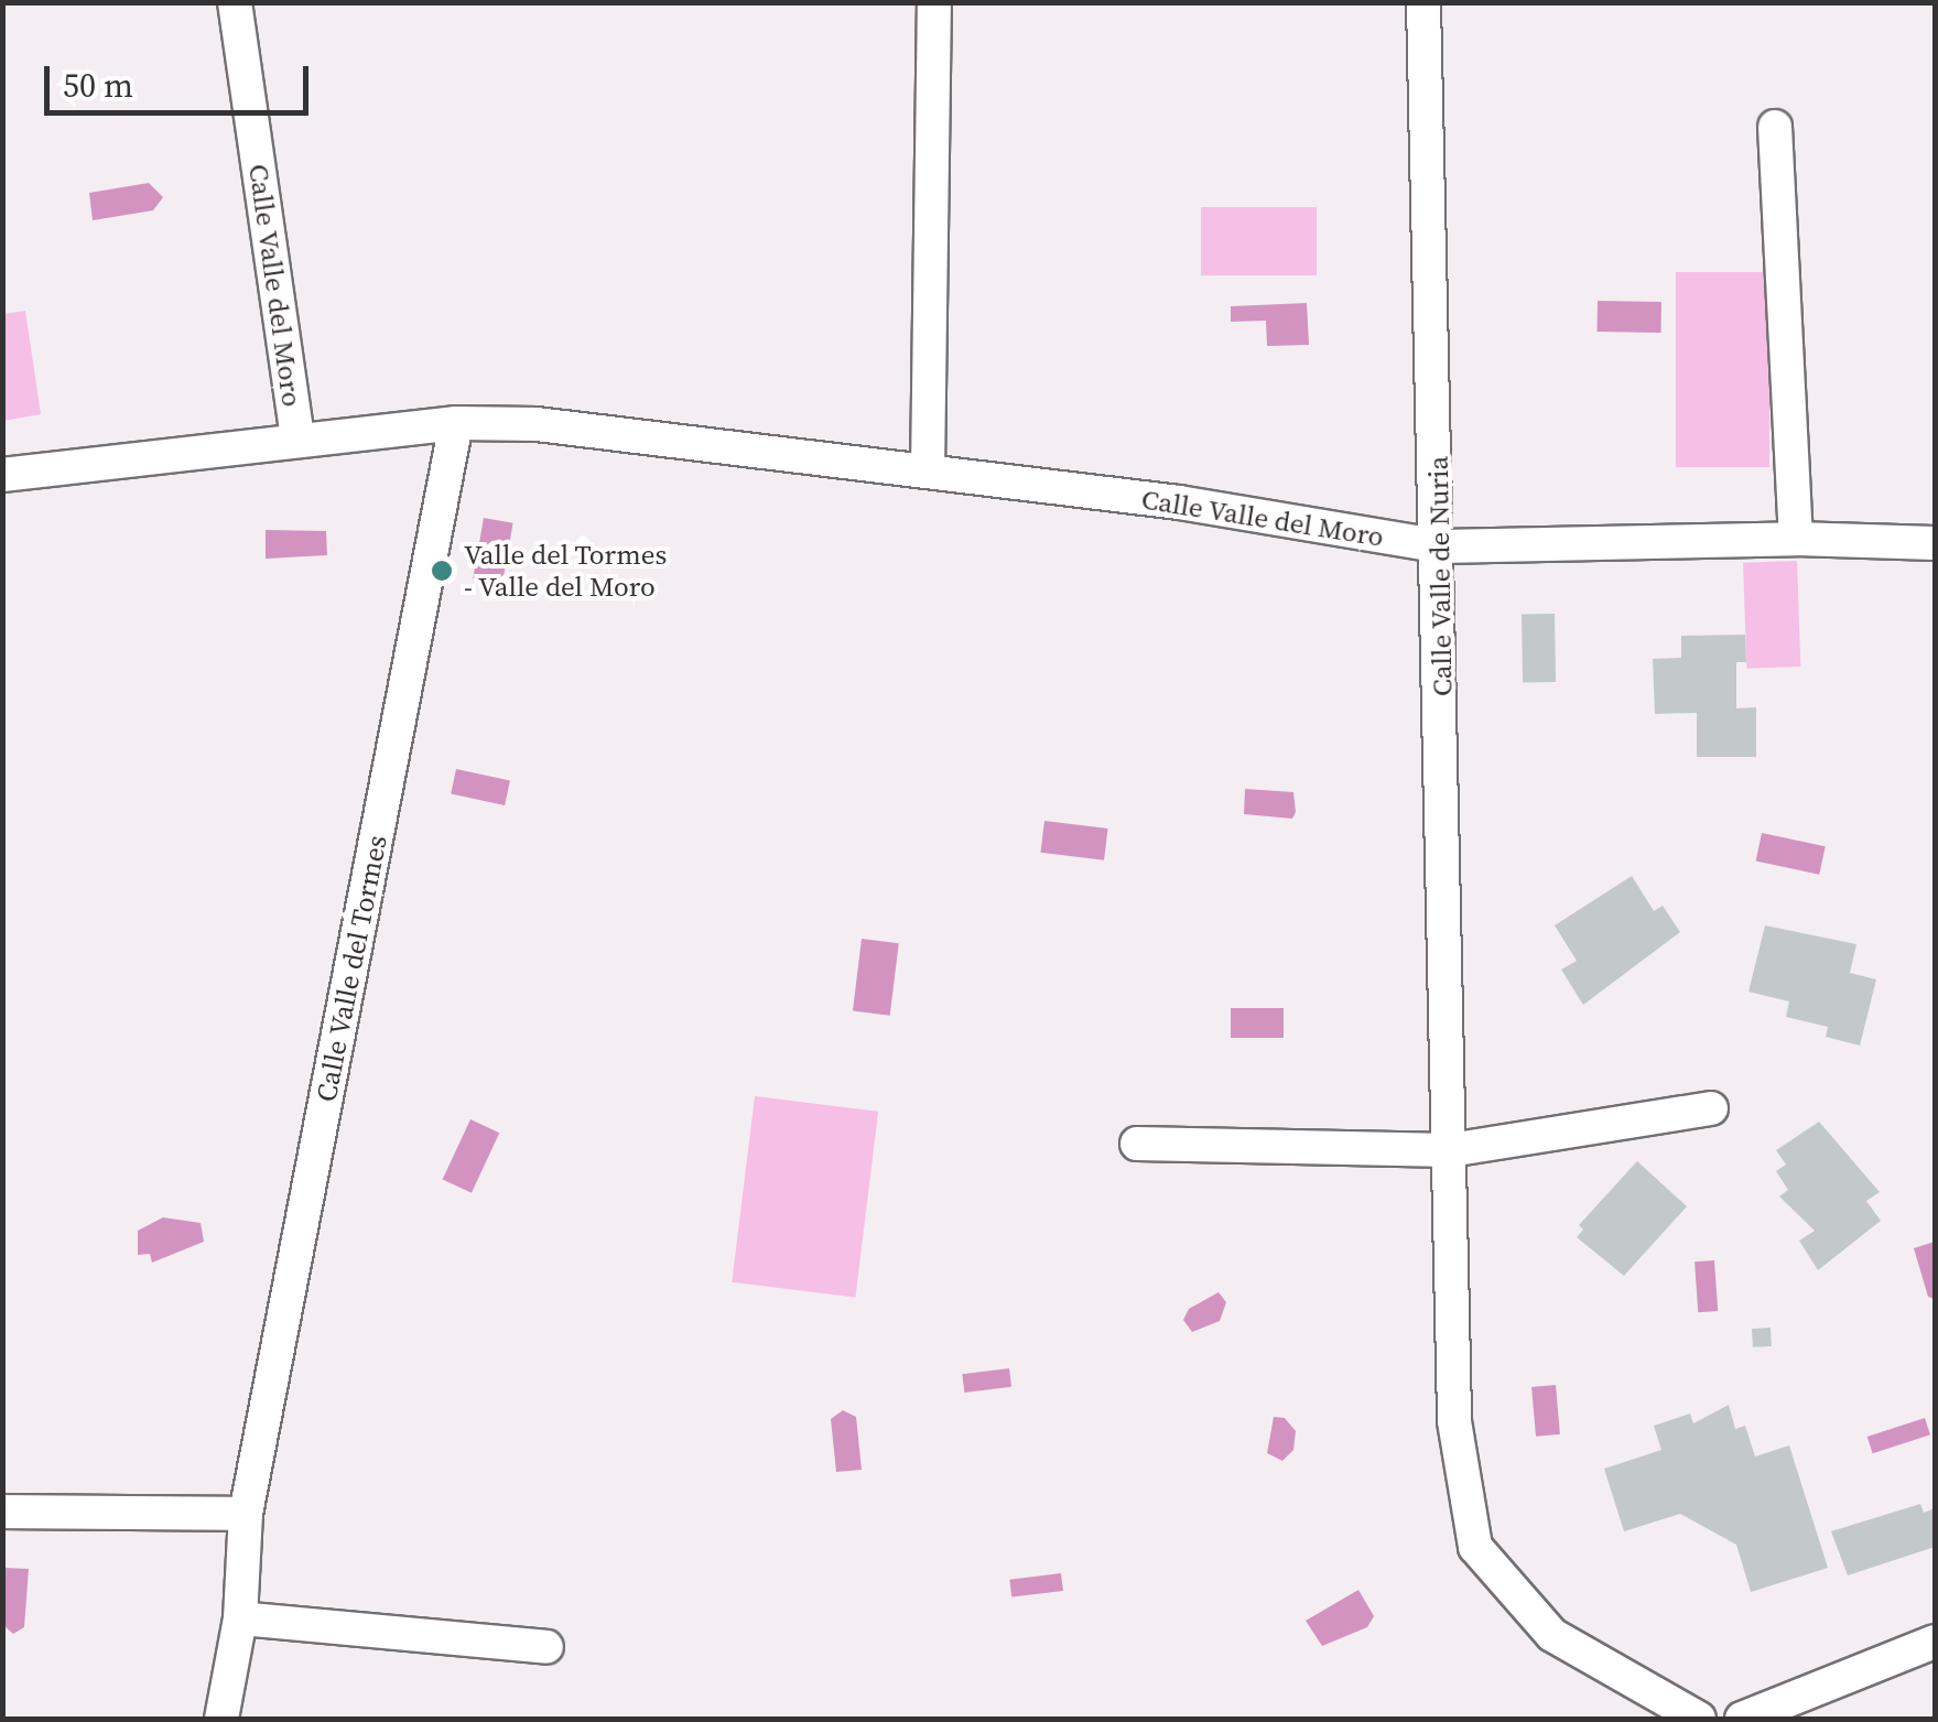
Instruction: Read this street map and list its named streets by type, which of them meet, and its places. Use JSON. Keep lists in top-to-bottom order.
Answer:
{
  "streets": {
    "street": ["Calle Valle del Moro", "Calle Valle de Nuria", "Calle Valle del Tormes"]
  },
  "crossings": [
    ["Calle Valle del Moro", "Calle Valle de Nuria"],
    ["Calle Valle del Moro", "Calle Valle del Tormes"]
  ],
  "places": ["Valle del Tormes - Valle del Moro"],
  "scale_bar": "50 m"
}
